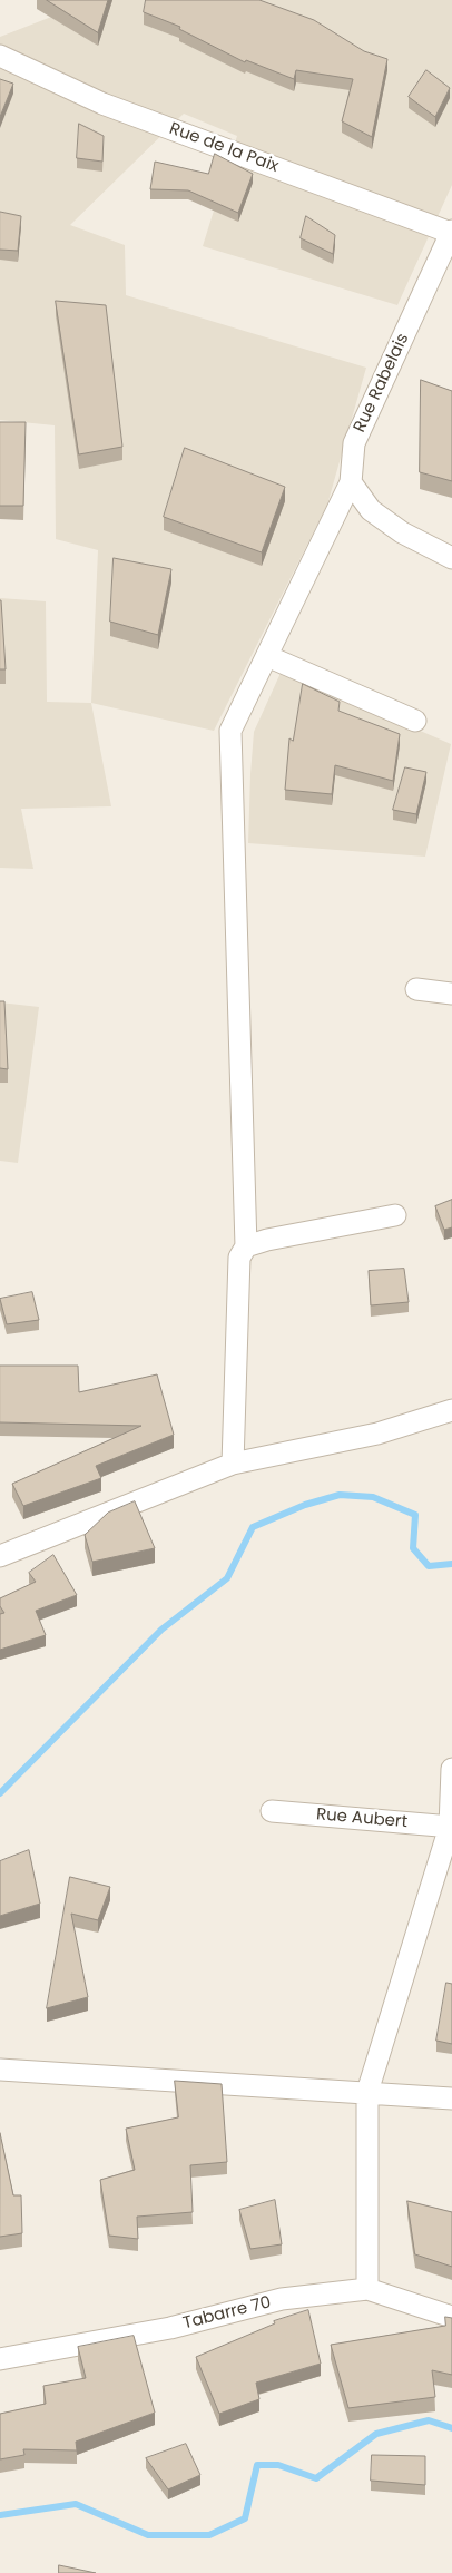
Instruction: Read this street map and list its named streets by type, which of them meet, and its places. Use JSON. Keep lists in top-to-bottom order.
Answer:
{
  "streets": {
    "street": [
      "Rue de la Paix",
      "Rue Rabelais",
      "Rue Aubert",
      "Tabarre 70"
    ]
  },
  "crossings": [
    ["Rue de la Paix", "Rue Rabelais"]
  ]
}
